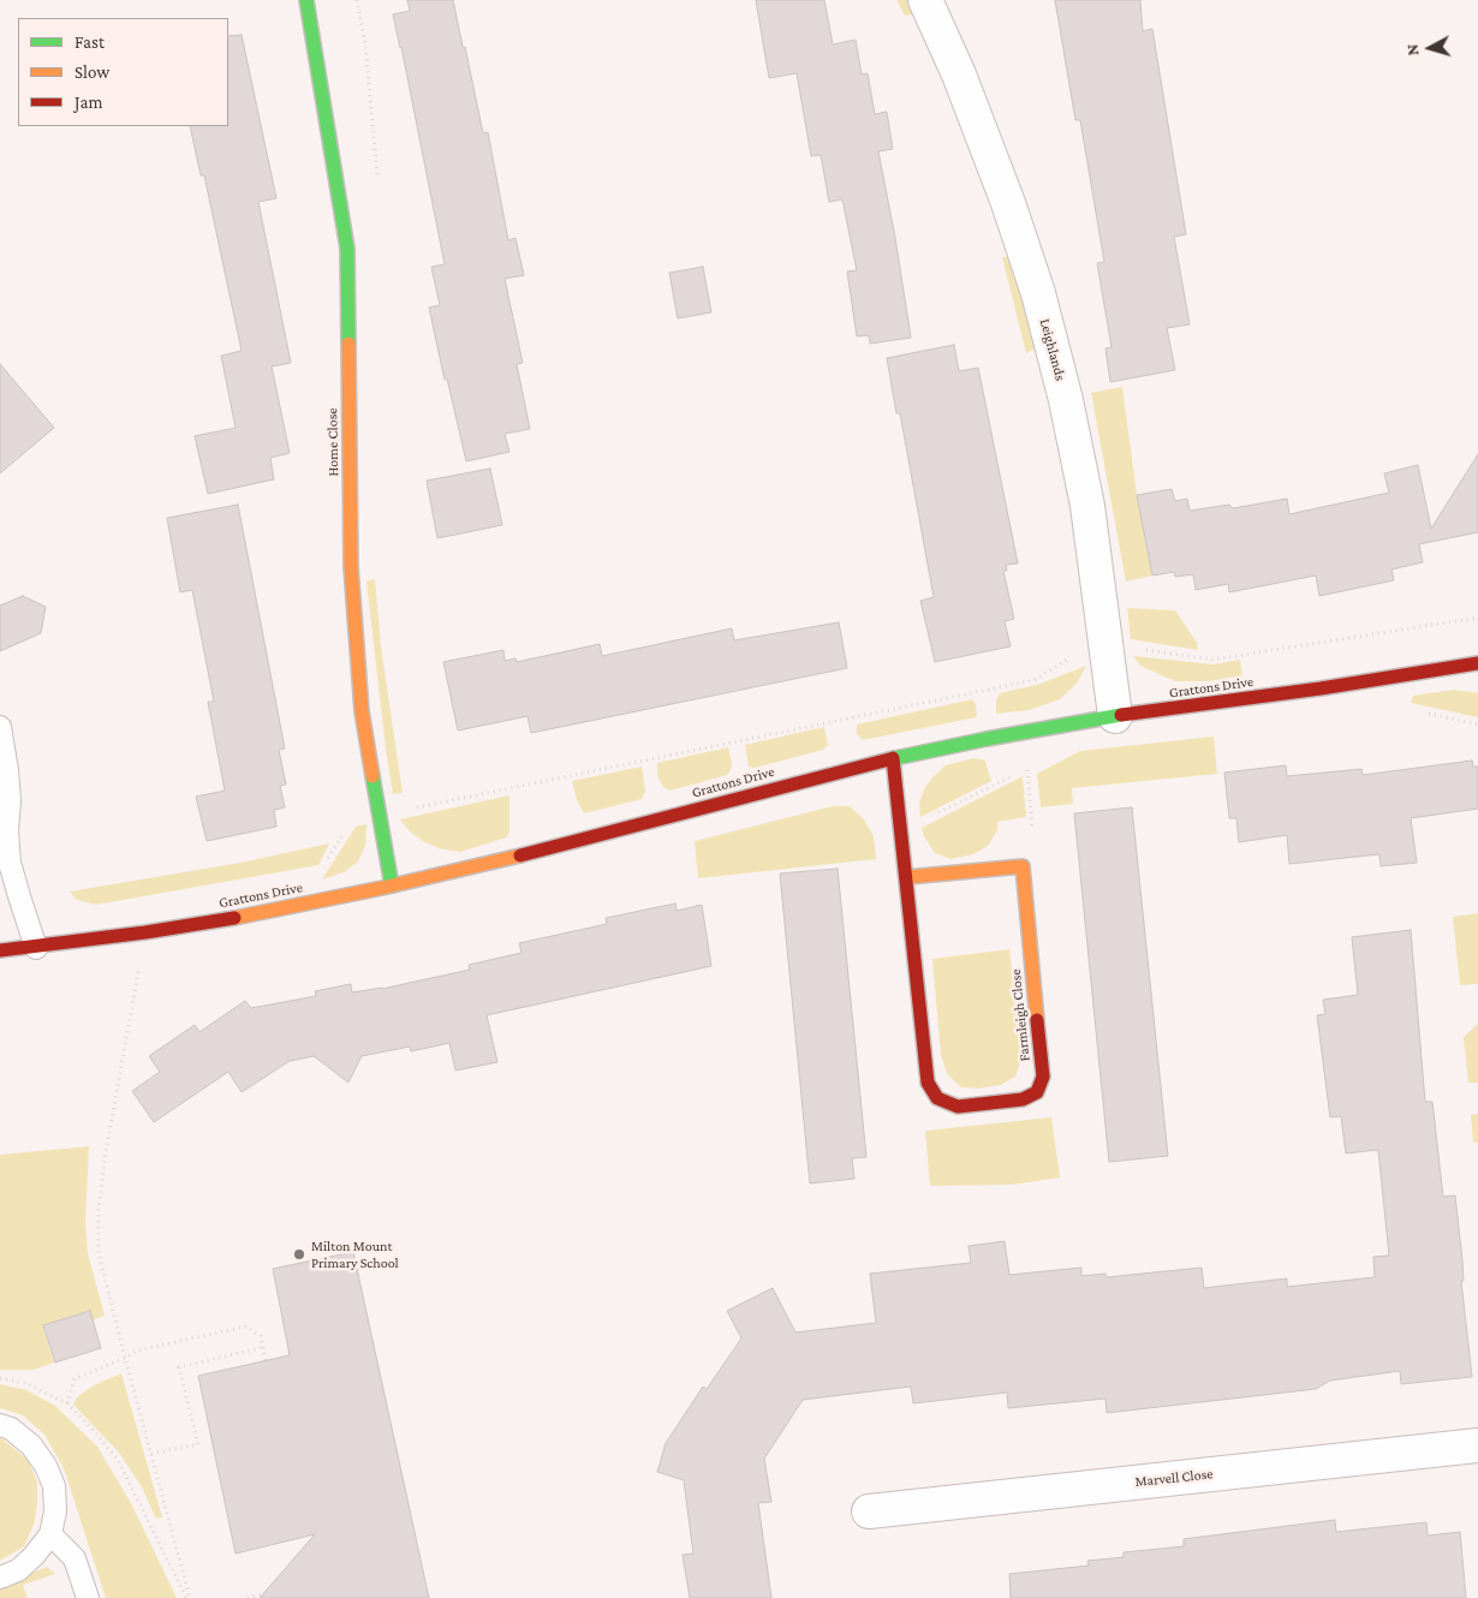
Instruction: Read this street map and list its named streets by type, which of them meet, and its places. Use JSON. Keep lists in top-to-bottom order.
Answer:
{
  "streets": {
    "street": [
      "Leighlands",
      "Home Close",
      "Grattons Drive",
      "Farmleigh Close",
      "Marvell Close"
    ]
  },
  "crossings": [
    ["Leighlands", "Grattons Drive"],
    ["Home Close", "Grattons Drive"],
    ["Grattons Drive", "Farmleigh Close"]
  ],
  "places": ["Milton Mount Primary School"],
  "legend": ["Fast", "Slow", "Jam"],
  "north": "left"
}
